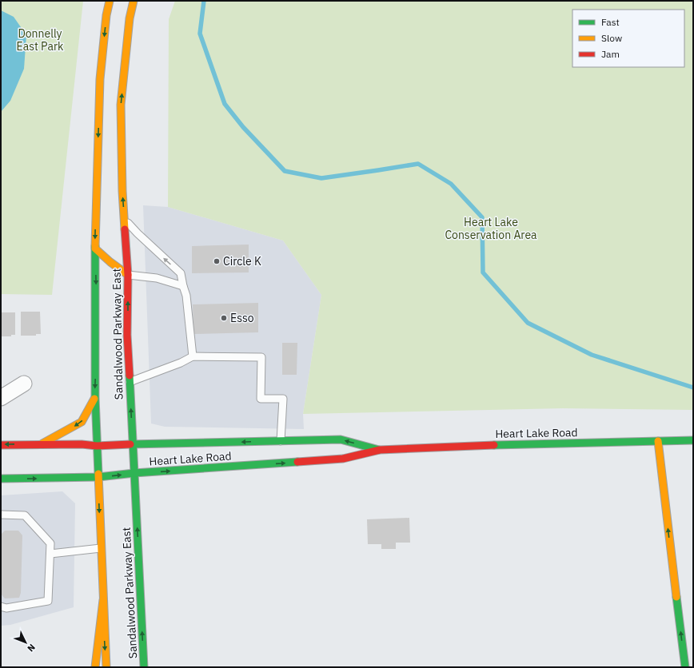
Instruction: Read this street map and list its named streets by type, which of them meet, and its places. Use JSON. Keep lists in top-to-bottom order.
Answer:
{
  "streets": {
    "main road": ["Sandalwood Parkway East", "Heart Lake Road"]
  },
  "crossings": [
    ["Sandalwood Parkway East", "Heart Lake Road"]
  ],
  "parks": ["Donnelly East Park", "Heart Lake Conservation Area"],
  "places": ["Circle K", "Esso"],
  "legend": ["Fast", "Slow", "Jam"],
  "north": "bottom right"
}
